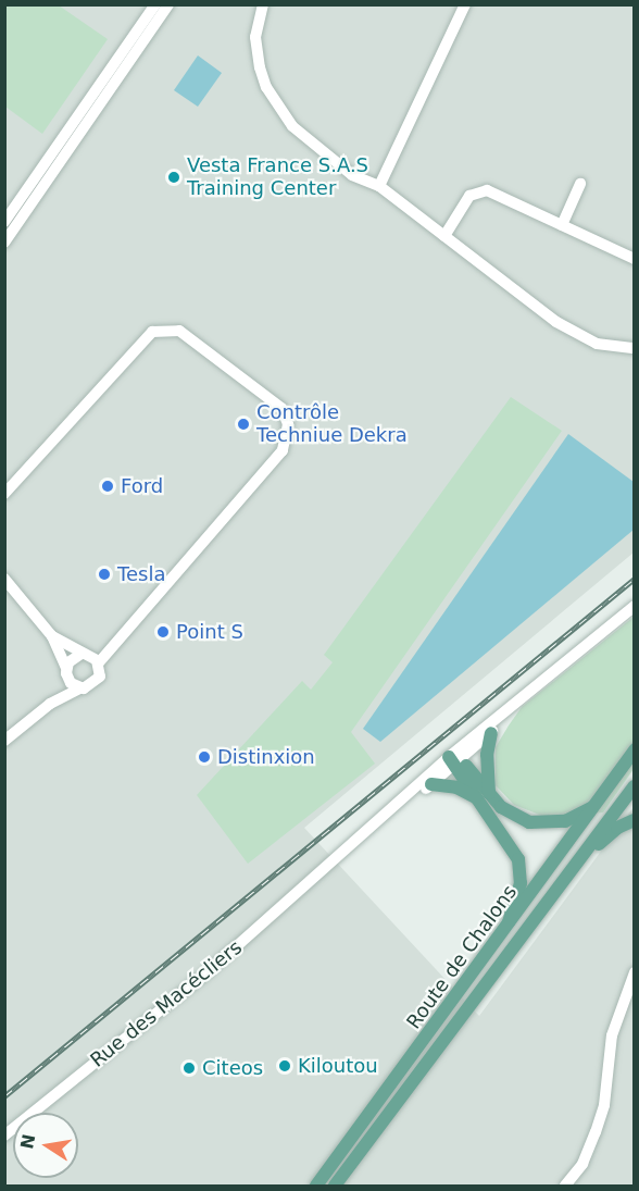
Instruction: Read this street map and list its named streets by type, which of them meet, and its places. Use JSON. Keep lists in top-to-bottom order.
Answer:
{
  "streets": {
    "main road": ["Route de Chalons"],
    "street": ["Rue des Macécliers"]
  },
  "places": [
    "Vesta France S.A.S Training Center",
    "Contrôle Techniue Dekra",
    "Ford",
    "Tesla",
    "Point S",
    "Distinxion",
    "Kiloutou",
    "Citeos"
  ],
  "north": "left"
}
